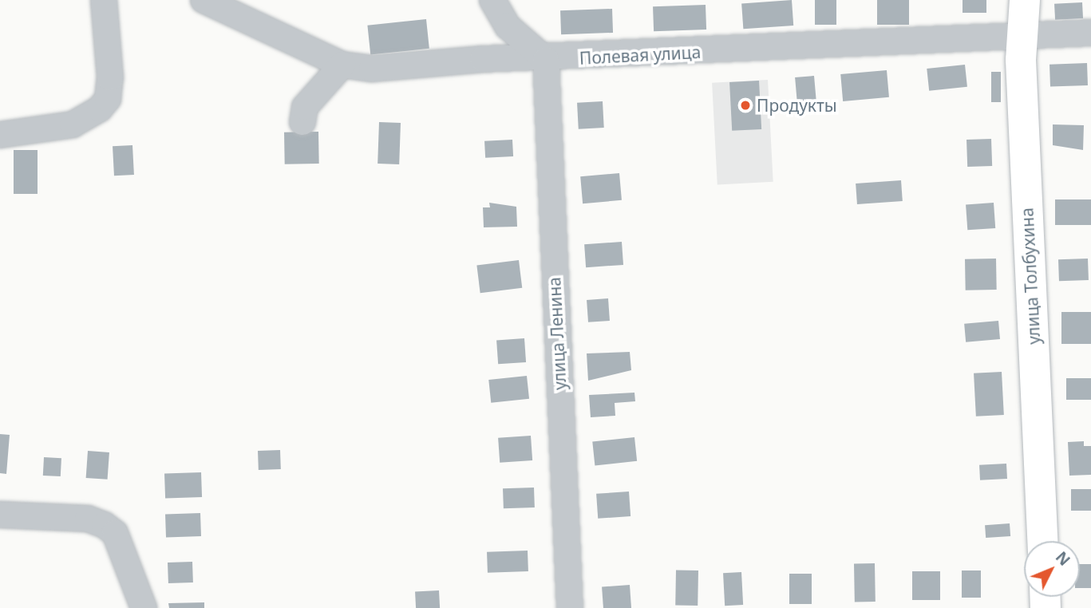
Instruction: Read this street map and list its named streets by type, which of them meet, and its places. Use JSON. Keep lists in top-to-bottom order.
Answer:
{
  "streets": {
    "main road": ["улица Толбухина"],
    "street": ["Полевая улица", "улица Ленина"]
  },
  "crossings": [
    ["Полевая улица", "улица Толбухина"],
    ["Полевая улица", "улица Ленина"]
  ],
  "places": ["Продукты"],
  "north": "top right"
}
